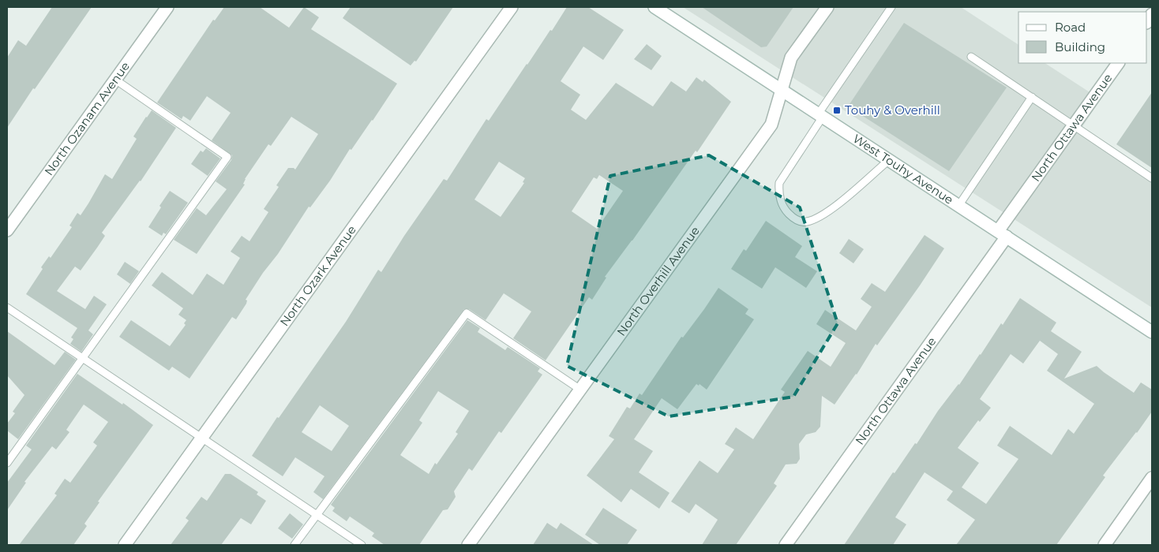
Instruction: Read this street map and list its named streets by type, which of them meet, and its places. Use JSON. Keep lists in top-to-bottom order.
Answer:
{
  "streets": {
    "street": [
      "North Ozanam Avenue",
      "North Ottawa Avenue",
      "West Touhy Avenue",
      "North Ozark Avenue",
      "North Overhill Avenue"
    ]
  },
  "crossings": [
    ["North Ottawa Avenue", "West Touhy Avenue"],
    ["West Touhy Avenue", "North Overhill Avenue"]
  ],
  "places": {
    "transit": ["Touhy & Overhill"]
  },
  "legend": ["Road", "Building"]
}
